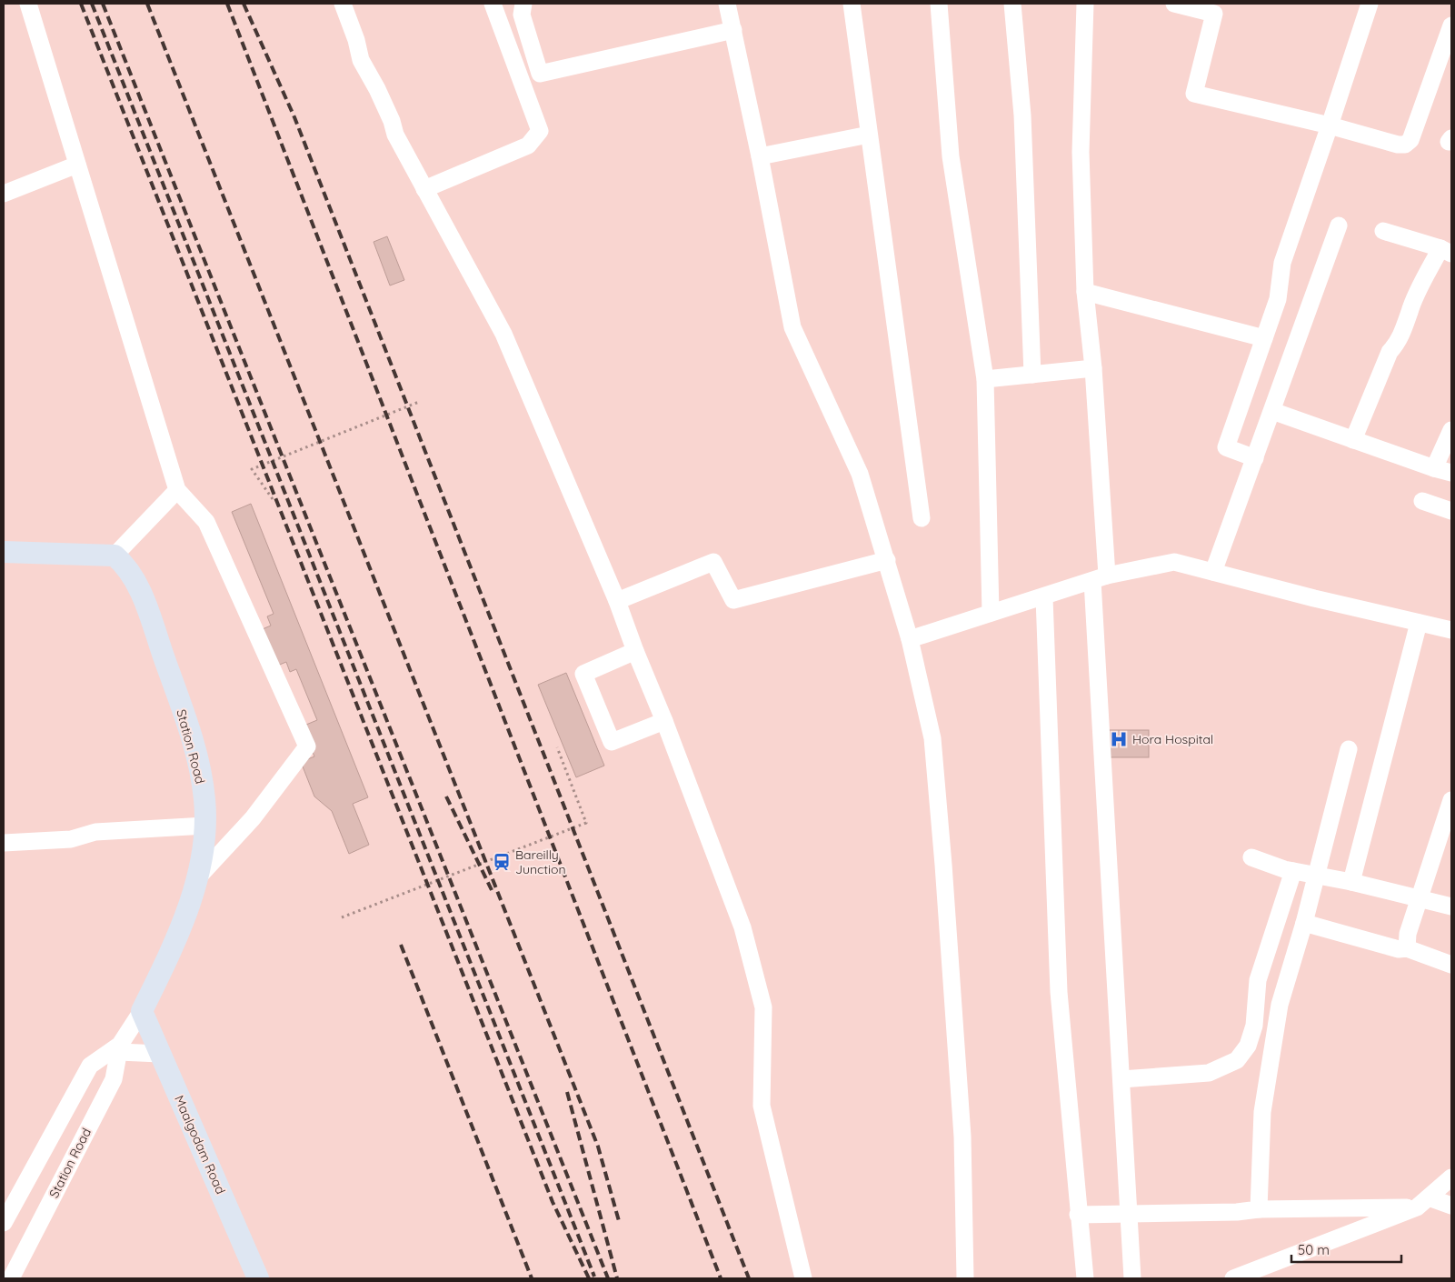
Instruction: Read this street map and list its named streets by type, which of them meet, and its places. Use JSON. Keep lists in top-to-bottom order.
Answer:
{
  "streets": {
    "main road": ["Station Road", "Maalgodam Road"]
  },
  "crossings": [
    ["Station Road", "Maalgodam Road"]
  ],
  "places": {
    "hospital": ["Hora Hospital"],
    "station": ["Bareilly Junction"]
  },
  "scale_bar": "50 m"
}
